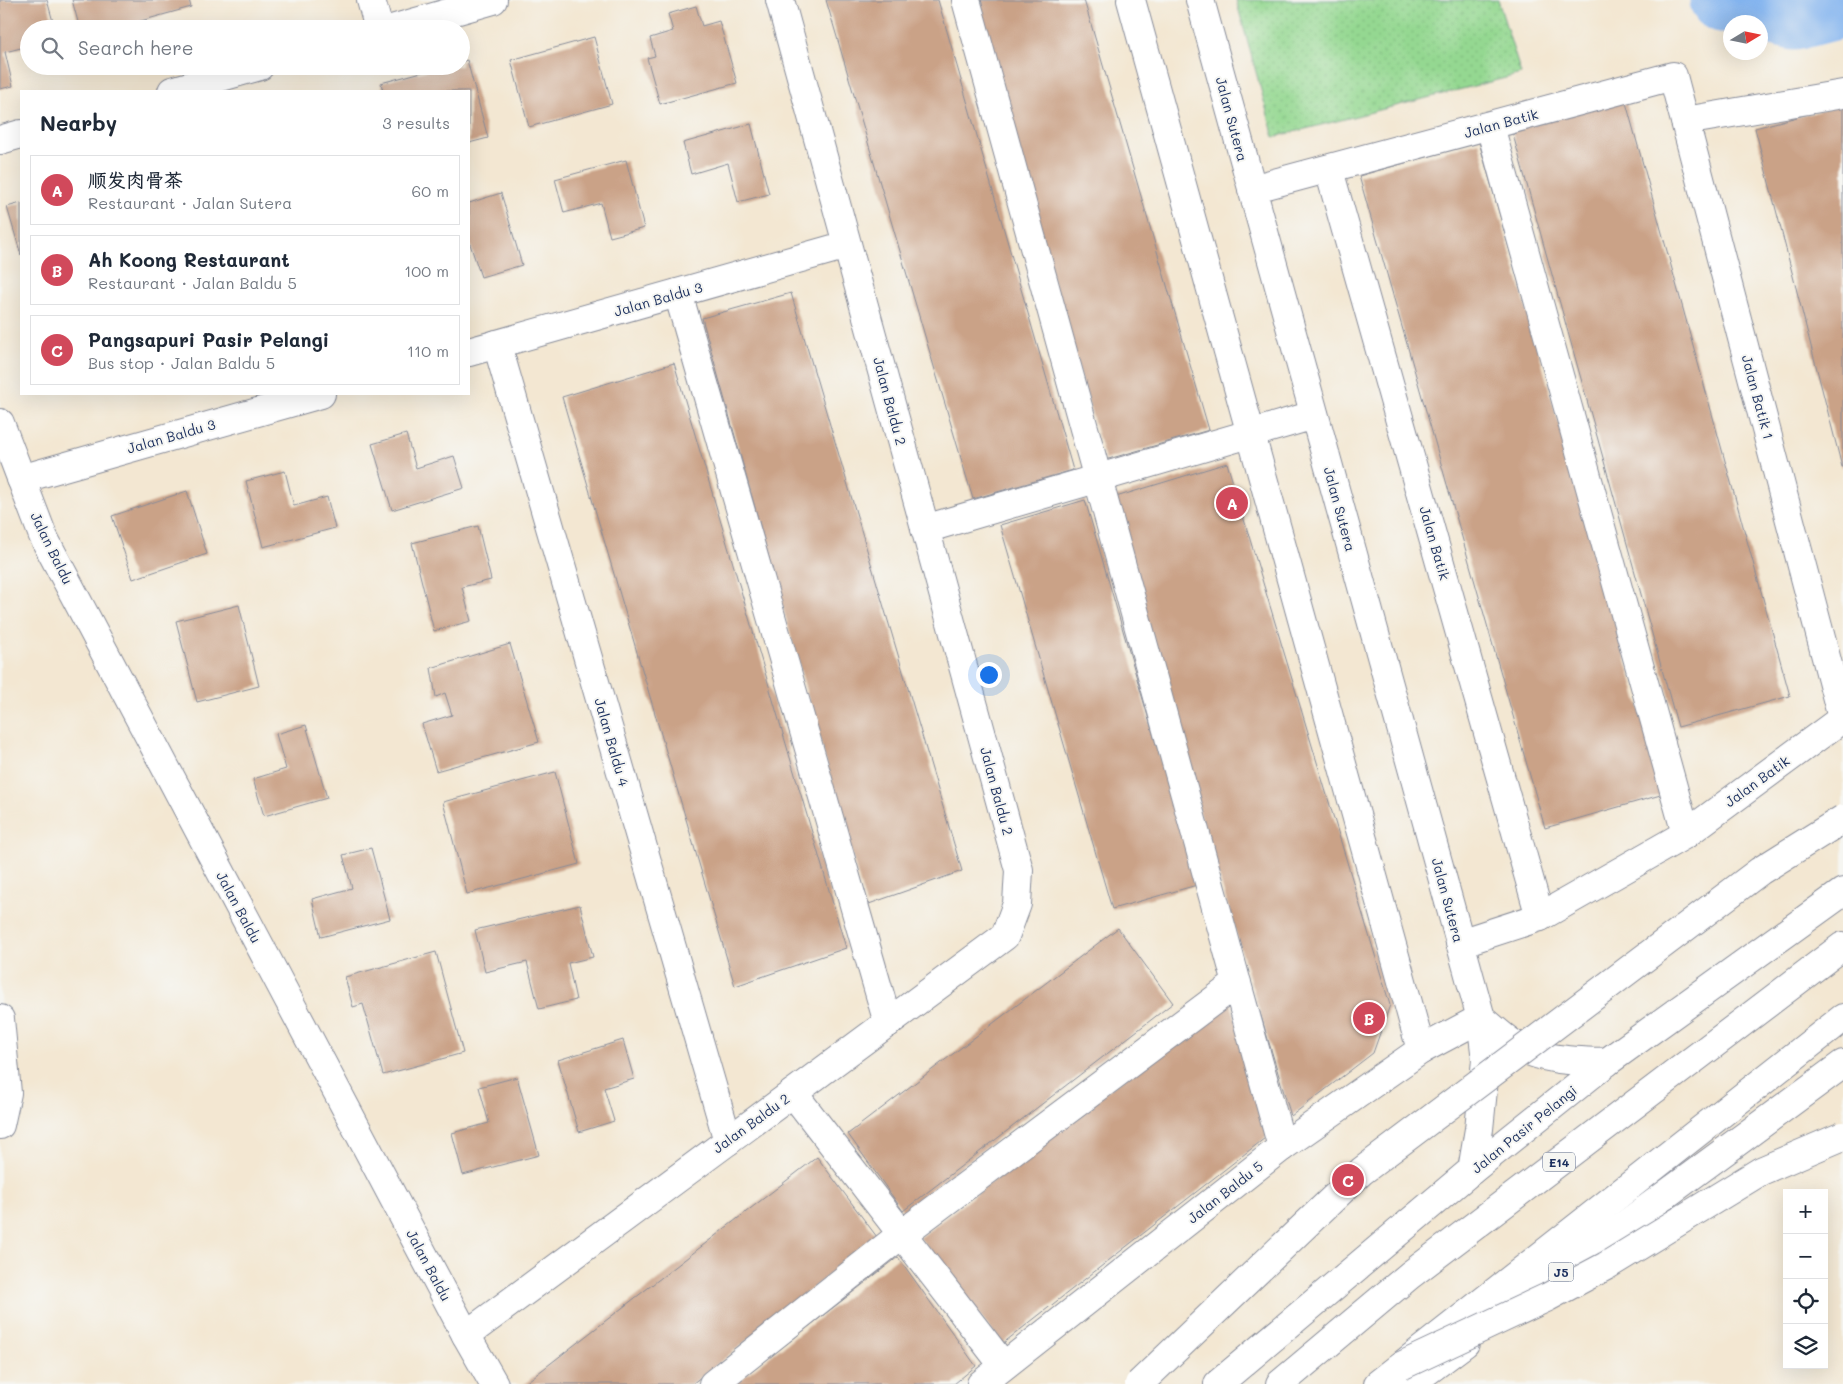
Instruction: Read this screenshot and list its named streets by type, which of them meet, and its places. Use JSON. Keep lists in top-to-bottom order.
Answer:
{
  "streets": {
    "main road": [
      "Jalan Sutera",
      "Jalan Batik",
      "Jalan Baldu 3",
      "Jalan Batik 1",
      "Jalan Baldu 2",
      "Jalan Baldu",
      "Jalan Baldu 4",
      "Jalan Pasir Pelangi",
      "E14",
      "Jalan Baldu 5",
      "J5"
    ]
  },
  "crossings": [
    ["Jalan Sutera", "Jalan Batik"],
    ["Jalan Sutera", "Jalan Pasir Pelangi"],
    ["Jalan Sutera", "Jalan Baldu 5"],
    ["Jalan Batik", "Jalan Batik 1"],
    ["Jalan Baldu 3", "Jalan Baldu 2"],
    ["Jalan Baldu 3", "Jalan Baldu"],
    ["Jalan Baldu 3", "Jalan Baldu 4"],
    ["Jalan Baldu 2", "Jalan Baldu"],
    ["Jalan Baldu 2", "Jalan Baldu 4"]
  ],
  "north": "right",
  "page": {
    "search": "Search here",
    "heading": ["Nearby", "3 results"],
    "list": [
      {
        "mark": "A",
        "name": "顺发肉骨茶",
        "note": "Restaurant · Jalan Sutera",
        "value": "60 m"
      },
      {
        "mark": "B",
        "name": "Ah Koong Restaurant",
        "note": "Restaurant · Jalan Baldu 5",
        "value": "100 m"
      },
      {
        "mark": "C",
        "name": "Pangsapuri Pasir Pelangi",
        "note": "Bus stop · Jalan Baldu 5",
        "value": "110 m"
      }
    ],
    "pins": ["A", "B", "C"],
    "map_buttons": ["+", "−"]
  }
}
